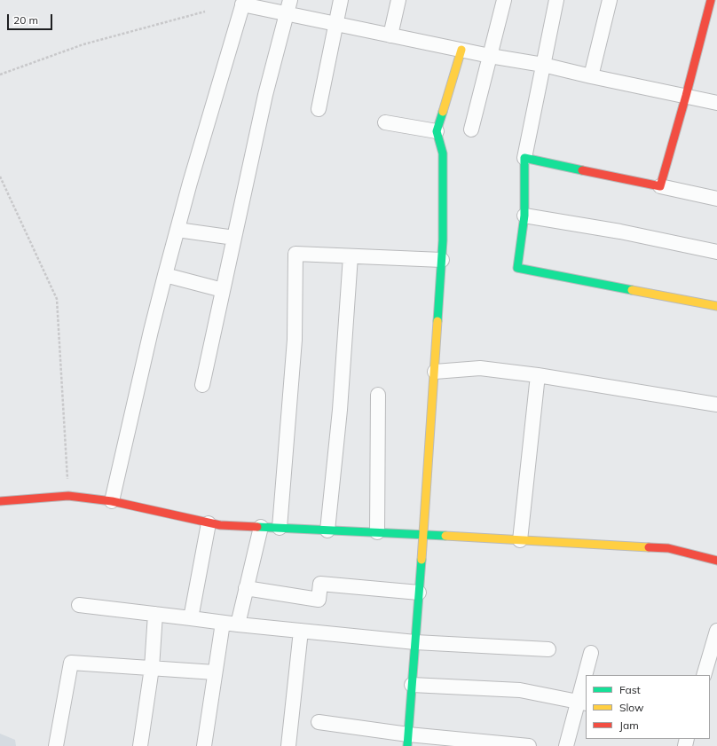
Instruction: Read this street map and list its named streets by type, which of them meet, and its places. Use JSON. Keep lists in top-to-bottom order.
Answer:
{
  "legend": ["Fast", "Slow", "Jam"],
  "scale_bar": "20 m"
}
